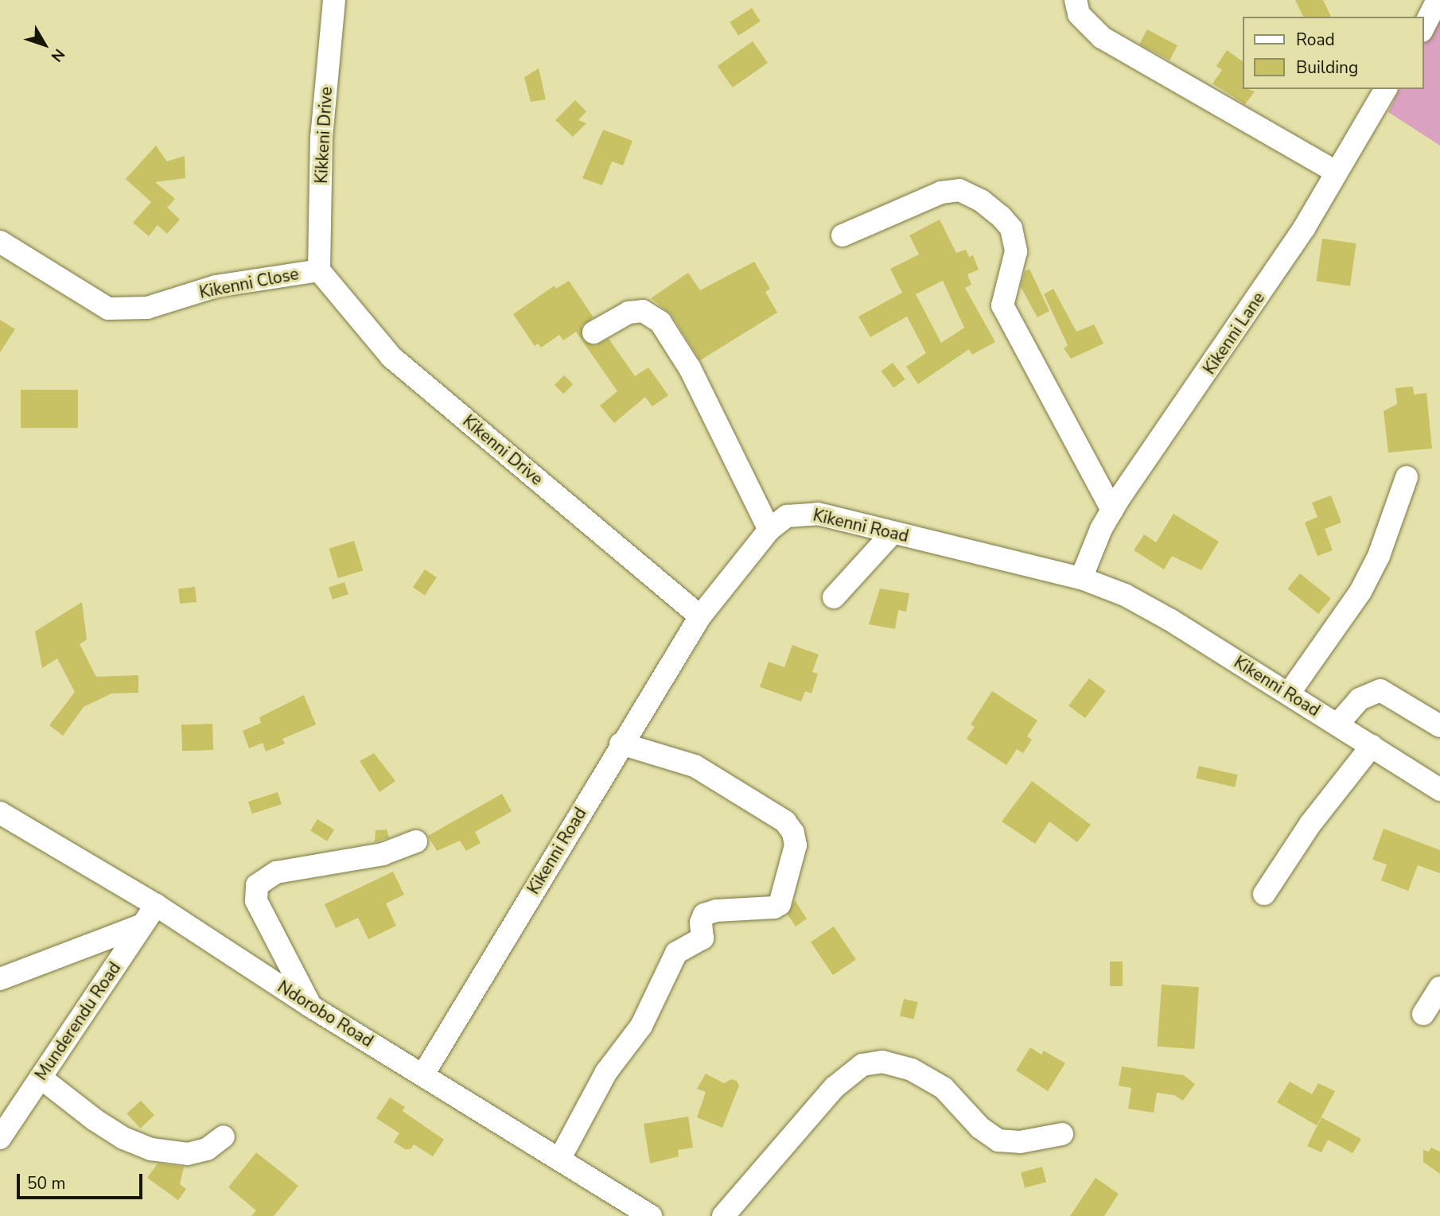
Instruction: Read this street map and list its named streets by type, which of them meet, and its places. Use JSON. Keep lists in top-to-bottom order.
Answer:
{
  "streets": {
    "street": [
      "Kikkeni Drive",
      "Kikenni Close",
      "Kikenni Lane",
      "Kikenni Drive",
      "Kikenni Road",
      "Ndorobo Road",
      "Munderendu Road"
    ]
  },
  "crossings": [
    ["Kikkeni Drive", "Kikenni Close"],
    ["Kikkeni Drive", "Kikenni Drive"],
    ["Kikenni Close", "Kikenni Drive"],
    ["Kikenni Lane", "Kikenni Road"],
    ["Kikenni Drive", "Kikenni Road"],
    ["Kikenni Road", "Ndorobo Road"],
    ["Ndorobo Road", "Munderendu Road"]
  ],
  "legend": ["Road", "Building"],
  "scale_bar": "50 m",
  "north": "bottom right"
}
